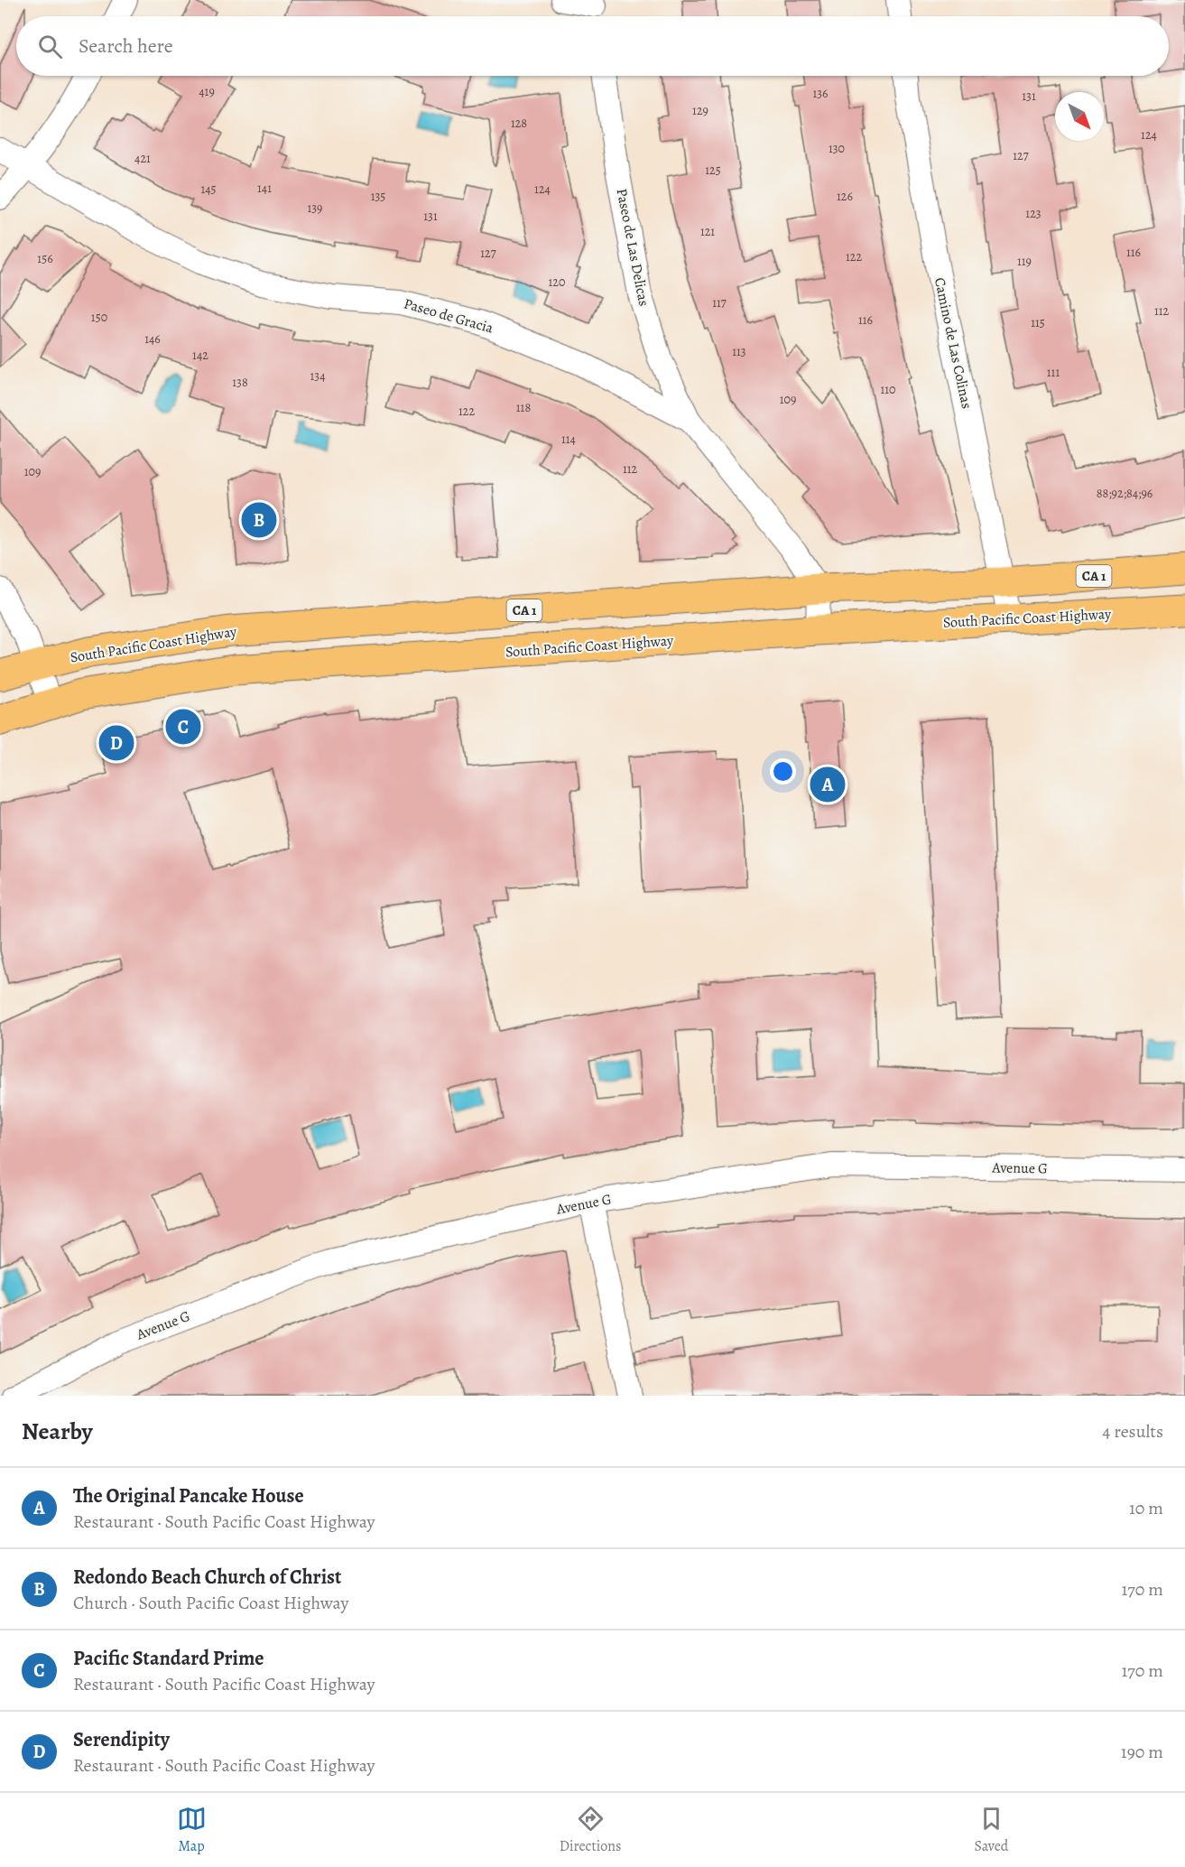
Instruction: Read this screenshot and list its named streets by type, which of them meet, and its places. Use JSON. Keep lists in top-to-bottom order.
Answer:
{
  "streets": {
    "highway": ["CA 1", "South Pacific Coast Highway"],
    "street": [
      "Paseo de Las Delicas",
      "Paseo de Gracia",
      "Camino de Las Colinas",
      "Avenue G"
    ]
  },
  "crossings": [
    ["Paseo de Las Delicas", "Paseo de Gracia"],
    ["Paseo de Gracia", "South Pacific Coast Highway"],
    ["Camino de Las Colinas", "South Pacific Coast Highway"]
  ],
  "house_numbers": [
    "419",
    "136",
    "131",
    "129",
    "128",
    "124",
    "130",
    "127",
    "421",
    "125",
    "141",
    "145",
    "124",
    "135",
    "126",
    "139",
    "123",
    "131",
    "121",
    "116",
    "127",
    "122",
    "156",
    "119",
    "120",
    "117",
    "112",
    "150",
    "116",
    "115",
    "146",
    "113",
    "142",
    "111",
    "134",
    "138",
    "110",
    "109",
    "118",
    "122",
    "114",
    "112",
    "109",
    "88;92;84;96"
  ],
  "north": "bottom right",
  "page": {
    "search": "Search here",
    "pins": [
      "B",
      "C",
      "D",
      "A"
    ],
    "heading": ["Nearby", "4 results"],
    "list": [
      {
        "mark": "A",
        "name": "The Original Pancake House",
        "note": "Restaurant · South Pacific Coast Highway",
        "value": "10 m"
      },
      {
        "mark": "B",
        "name": "Redondo Beach Church of Christ",
        "note": "Church · South Pacific Coast Highway",
        "value": "170 m"
      },
      {
        "mark": "C",
        "name": "Pacific Standard Prime",
        "note": "Restaurant · South Pacific Coast Highway",
        "value": "170 m"
      },
      {
        "mark": "D",
        "name": "Serendipity",
        "note": "Restaurant · South Pacific Coast Highway",
        "value": "190 m"
      }
    ],
    "nav": ["Map", "Directions", "Saved"]
  }
}
